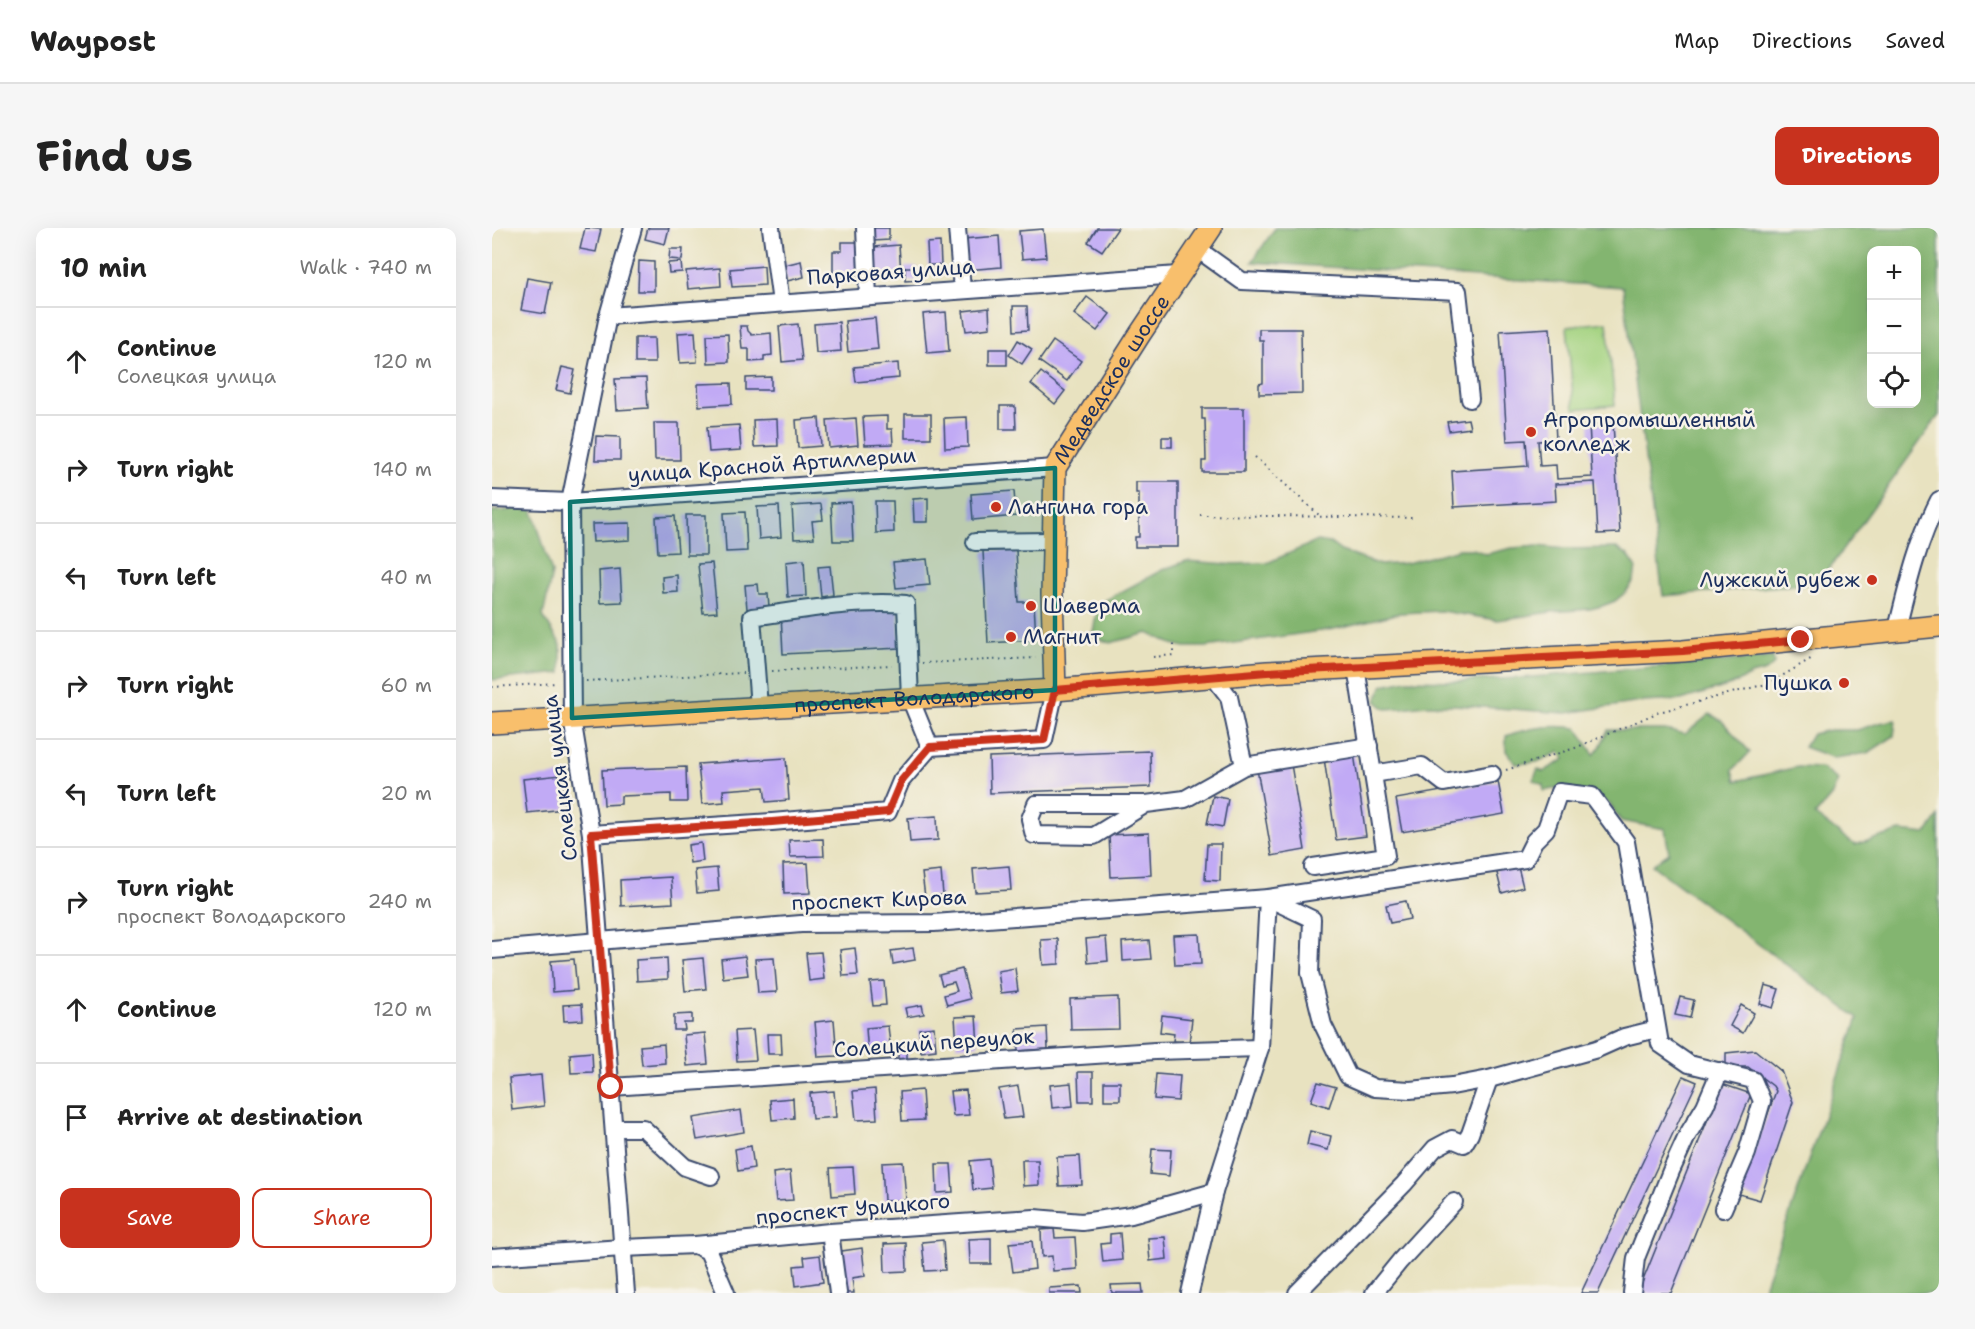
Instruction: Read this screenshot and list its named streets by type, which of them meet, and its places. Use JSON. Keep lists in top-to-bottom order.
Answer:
{
  "streets": {
    "main road": ["Медведское шоссе", "проспект Володарского"],
    "street": [
      "Парковая улица",
      "улица Красной Артиллерии",
      "Солецкая улица",
      "проспект Кирова",
      "Солецкий переулок",
      "проспект Урицкого"
    ]
  },
  "crossings": [
    ["Парковая улица", "Медведское шоссе"],
    ["Парковая улица", "Солецкая улица"],
    ["Медведское шоссе", "улица Красной Артиллерии"],
    ["Медведское шоссе", "проспект Володарского"],
    ["улица Красной Артиллерии", "Солецкая улица"],
    ["проспект Володарского", "Солецкая улица"],
    ["Солецкая улица", "проспект Кирова"],
    ["Солецкая улица", "Солецкий переулок"],
    ["Солецкая улица", "проспект Урицкого"]
  ],
  "places": [
    "Агропромышленный колледж",
    "Лангина гора",
    "Лужский рубеж",
    "Шаверма",
    "Магнит",
    "Пушка"
  ],
  "page": {
    "header": "Waypost",
    "nav": ["Map", "Directions", "Saved"],
    "buttons": [
      "Directions",
      ["Save", "Share"]
    ],
    "title": "Find us",
    "heading": ["10 min", "Walk · 740 m"],
    "map_buttons": ["+", "−"],
    "list": [
      ["Continue", "Солецкая улица", "120 m"],
      ["Turn right", "140 m"],
      ["Turn left", "40 m"],
      ["Turn right", "60 m"],
      ["Turn left", "20 m"],
      ["Turn right", "проспект Володарского", "240 m"],
      ["Continue", "120 m"],
      "Arrive at destination"
    ]
  }
}
